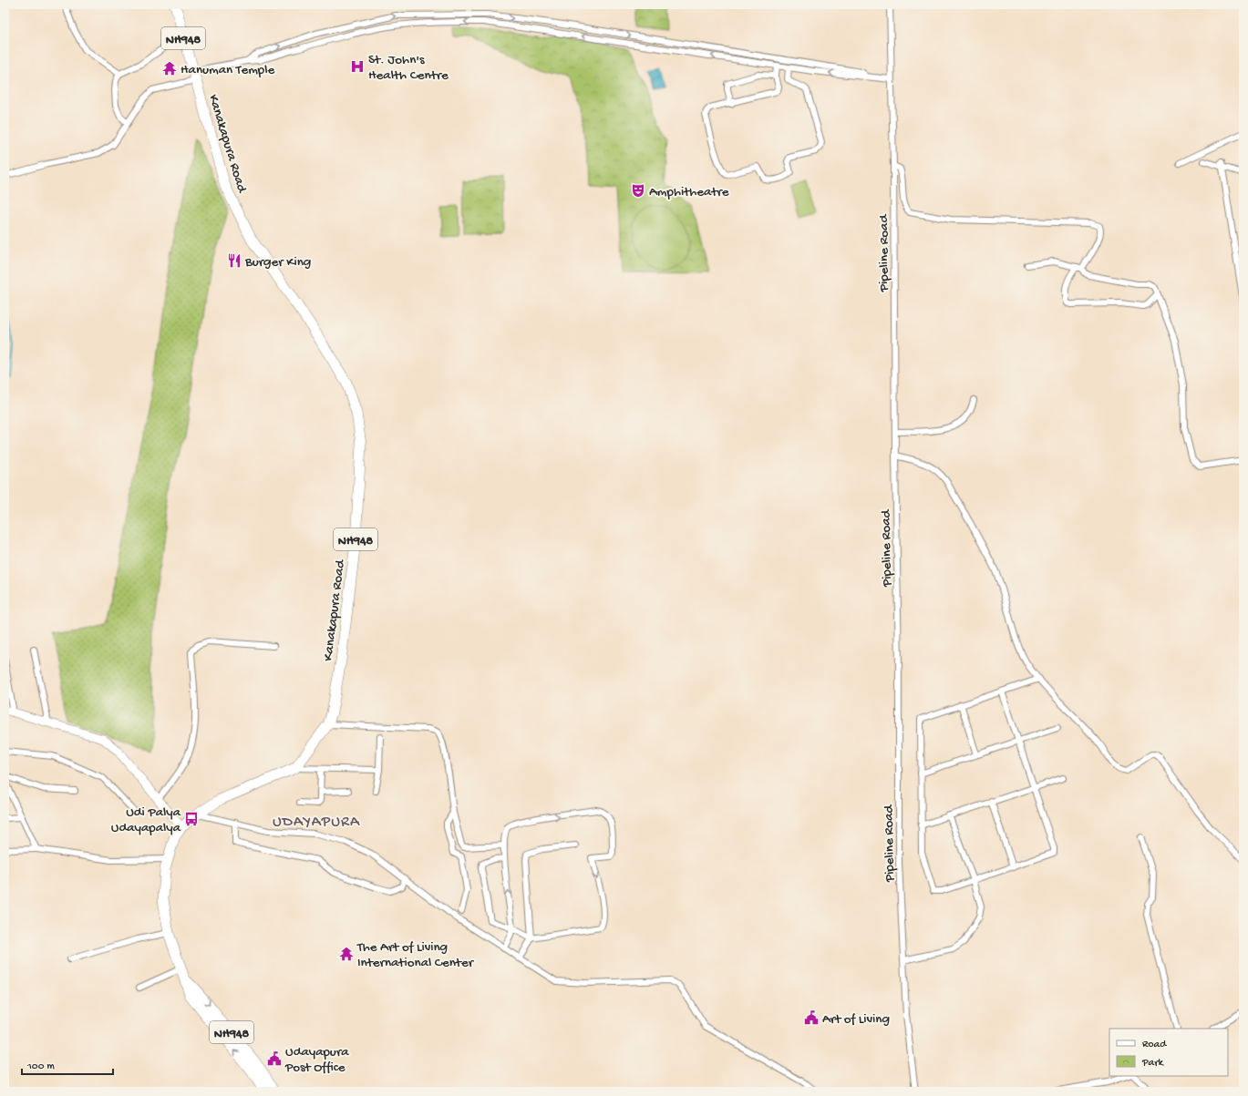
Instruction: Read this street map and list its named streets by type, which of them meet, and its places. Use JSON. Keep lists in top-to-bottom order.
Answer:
{
  "streets": {
    "highway": ["NH948", "Kanakapura Road"],
    "street": ["Pipeline Road"]
  },
  "districts": ["UDAYAPURA"],
  "places": {
    "hospital": ["St. John's Health Centre"],
    "temple": ["Hanuman Temple", "The Art of Living International Center"],
    "theatre": ["Amphitheatre"],
    "restaurant": ["Burger King"],
    "bus stop": ["Udi Palya Udayapalya"],
    "public building": ["Art of Living", "Udayapura Post Office"]
  },
  "legend": ["Road", "Park"],
  "scale_bar": "100 m"
}
